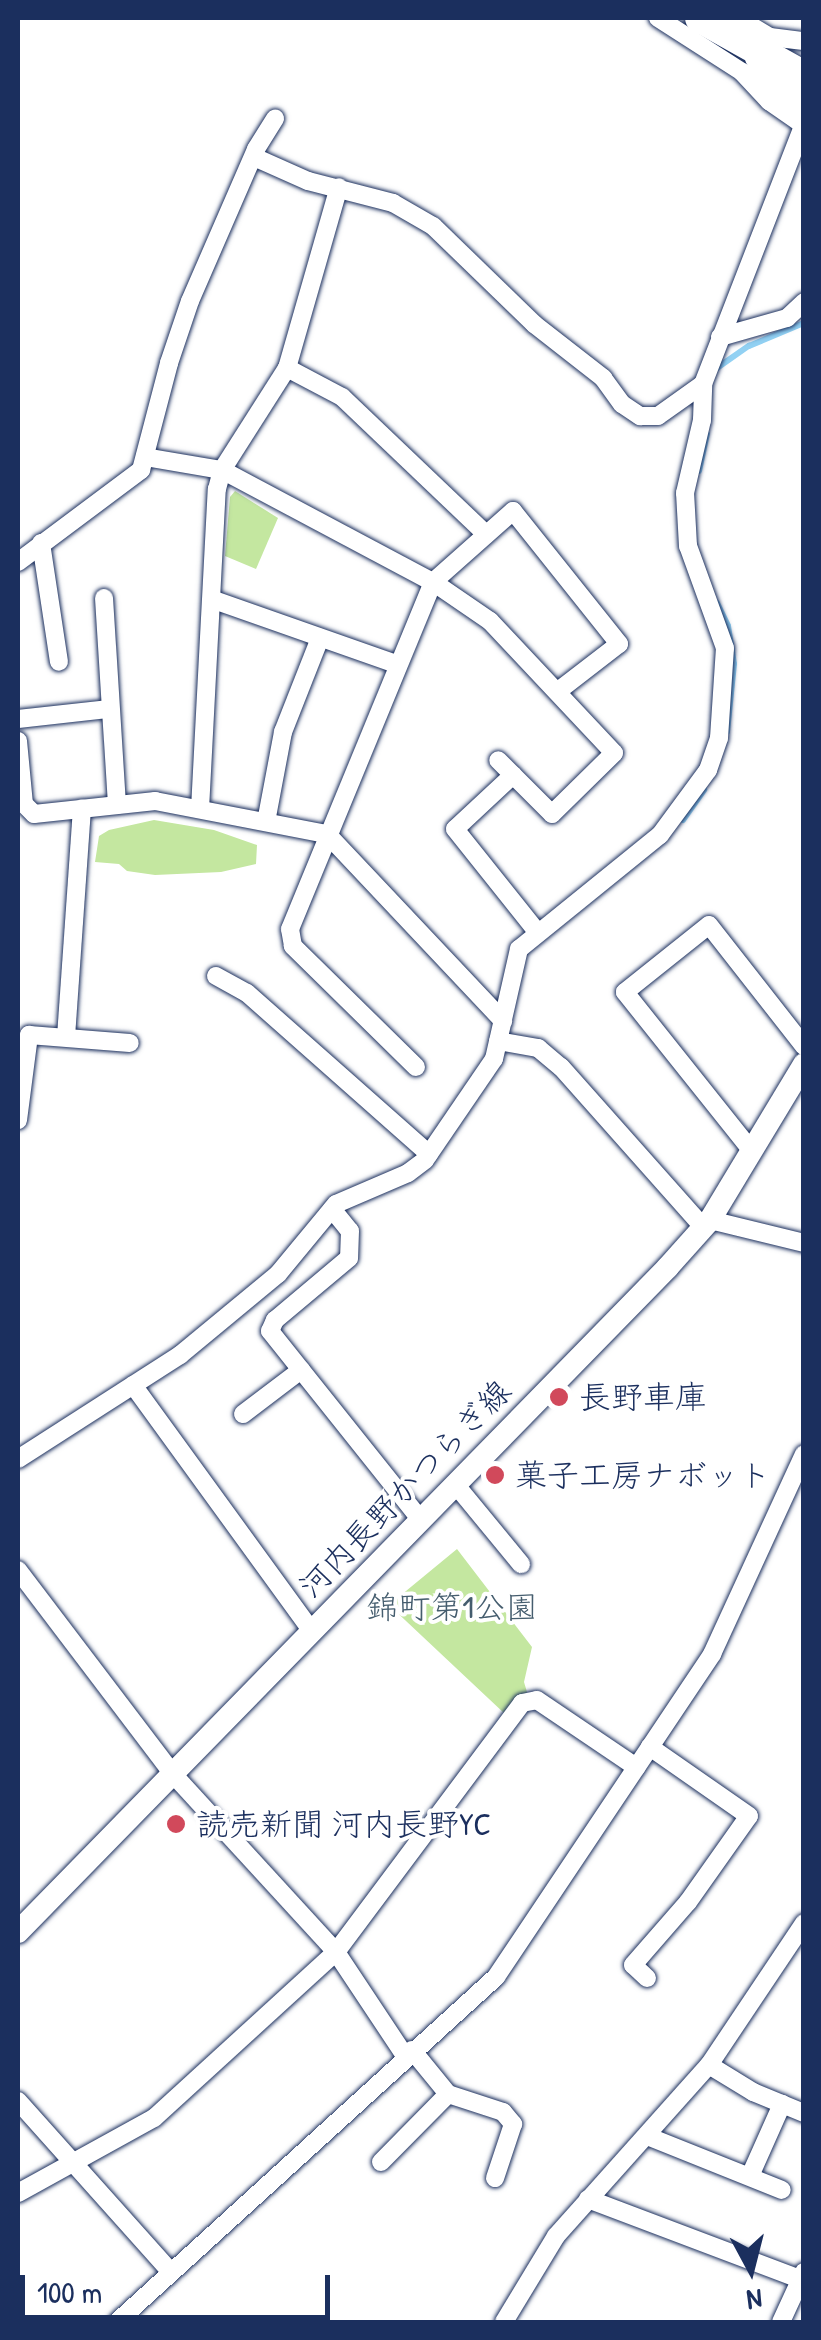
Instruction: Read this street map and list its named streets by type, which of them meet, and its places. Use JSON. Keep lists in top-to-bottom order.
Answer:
{
  "streets": {
    "main road": ["河内長野かつらぎ線"]
  },
  "parks": ["錦町第1公園"],
  "places": ["長野車庫", "菓子工房ナボット", "読売新聞 河内長野YC"],
  "scale_bar": "100 m",
  "north": "bottom"
}
